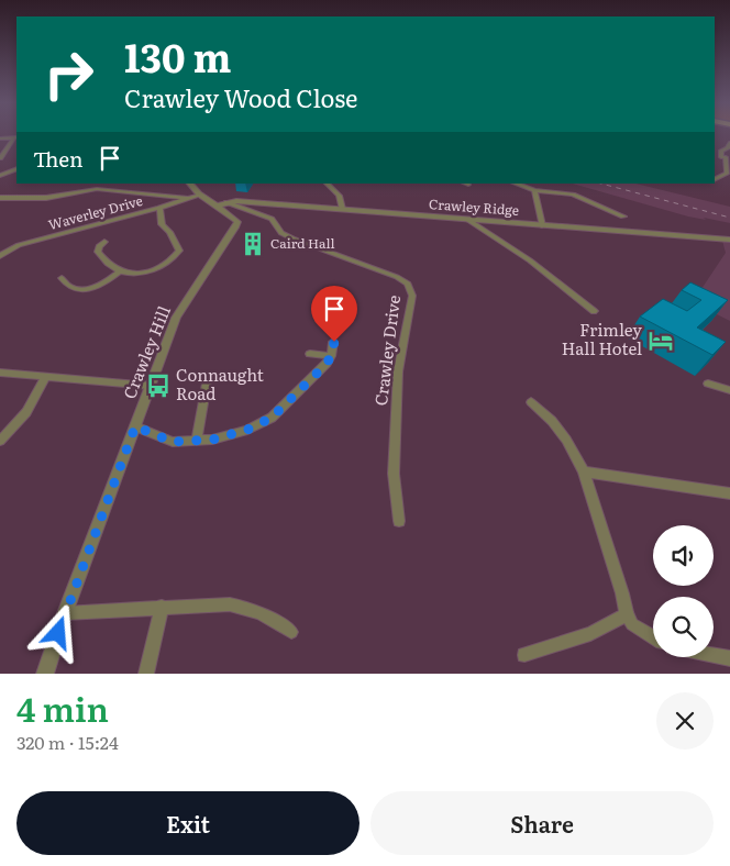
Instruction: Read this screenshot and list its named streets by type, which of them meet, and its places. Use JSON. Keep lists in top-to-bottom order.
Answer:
{
  "streets": {
    "street": [
      "Crawley Ridge",
      "Waverley Drive",
      "Crawley Drive",
      "Crawley Hill"
    ]
  },
  "crossings": [
    ["Crawley Ridge", "Crawley Drive"],
    ["Crawley Ridge", "Crawley Hill"],
    ["Waverley Drive", "Crawley Hill"],
    ["Crawley Drive", "Crawley Hill"]
  ],
  "places": {
    "building": ["Caird Hall"],
    "hotel": ["Frimley Hall Hotel"],
    "bus stop": ["Connaught Road"]
  },
  "page": {
    "turn": ["130 m", "Crawley Wood Close"],
    "then": "Then",
    "heading": ["4 min", "320 m · 15:24"],
    "buttons": ["Exit", "Share"]
  }
}
